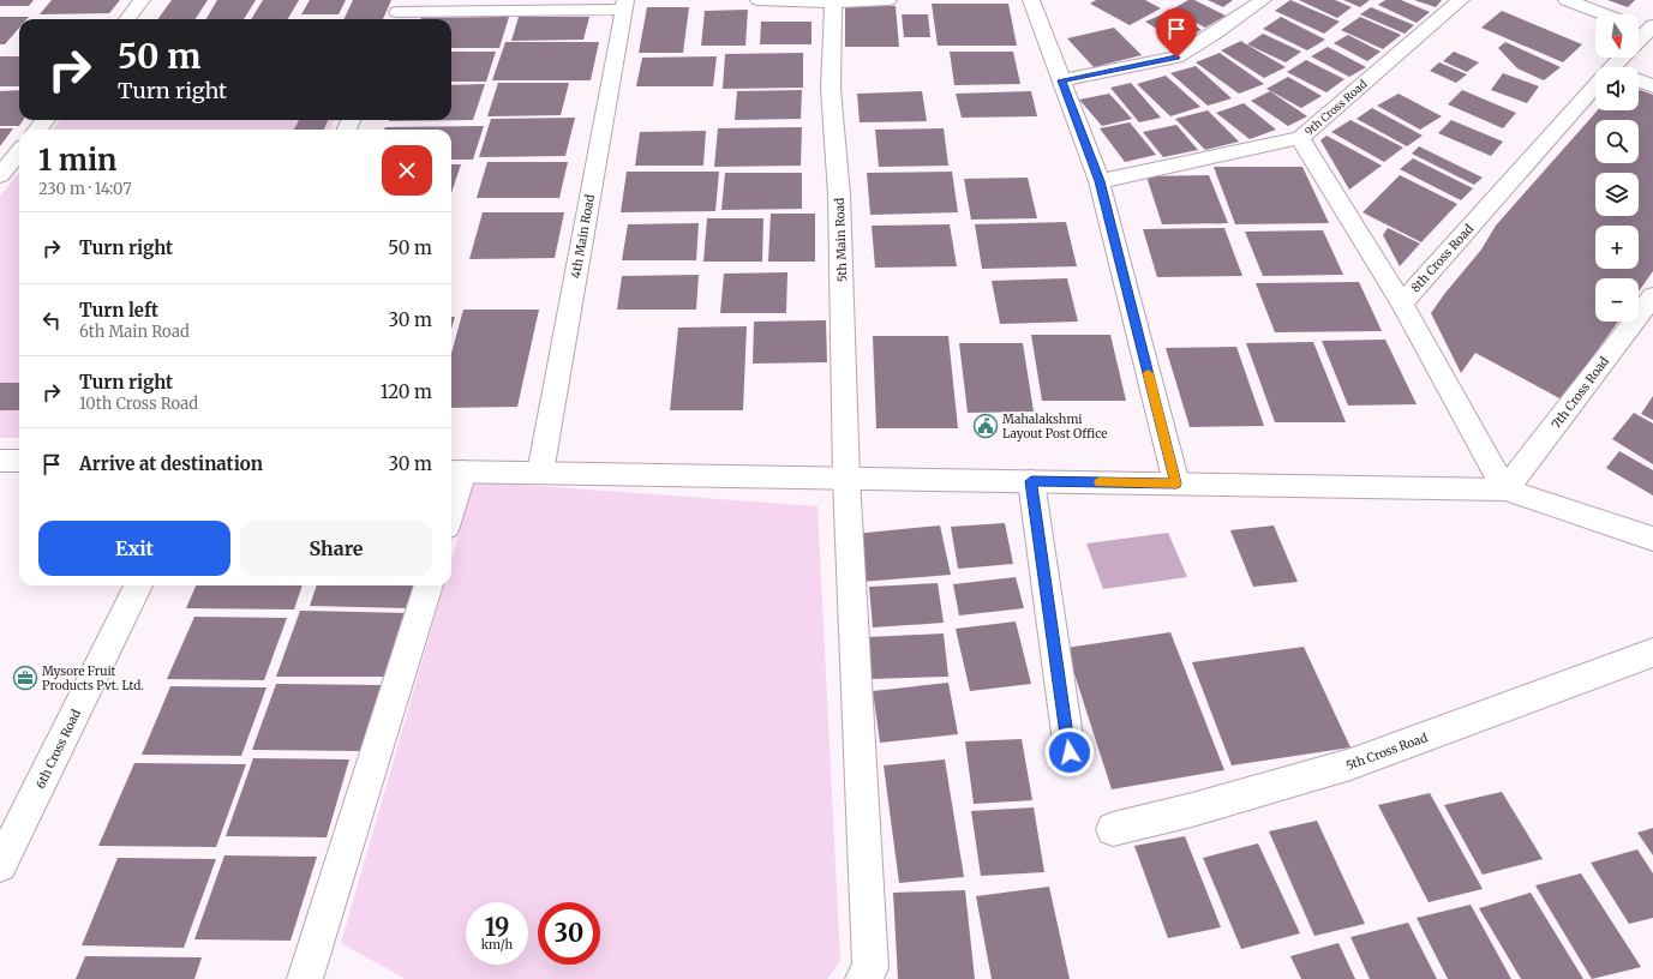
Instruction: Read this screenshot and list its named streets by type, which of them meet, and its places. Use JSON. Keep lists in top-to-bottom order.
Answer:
{
  "streets": {
    "street": [
      "9th Cross Road",
      "4th Main Road",
      "5th Main Road",
      "8th Cross Road",
      "7th Cross Road",
      "6th Cross Road",
      "5th Cross Road"
    ]
  },
  "crossings": [
    ["8th Cross Road", "7th Cross Road"]
  ],
  "places": {
    "public building": ["Mahalakshmi Layout Post Office"],
    "office": ["Mysore Fruit Products Pvt. Ltd."]
  },
  "north": "bottom",
  "page": {
    "map_buttons": ["+", "−"],
    "turn": ["50 m", "Turn right"],
    "heading": ["1 min", "230 m · 14:07"],
    "list": [
      {
        "name": "Turn right",
        "value": "50 m"
      },
      {
        "name": "Turn left",
        "note": "6th Main Road",
        "value": "30 m"
      },
      {
        "name": "Turn right",
        "note": "10th Cross Road",
        "value": "120 m"
      },
      {
        "name": "Arrive at destination",
        "value": "30 m"
      }
    ],
    "buttons": ["Exit", "Share"],
    "speed": "19 km/h",
    "limit": "30"
  }
}
